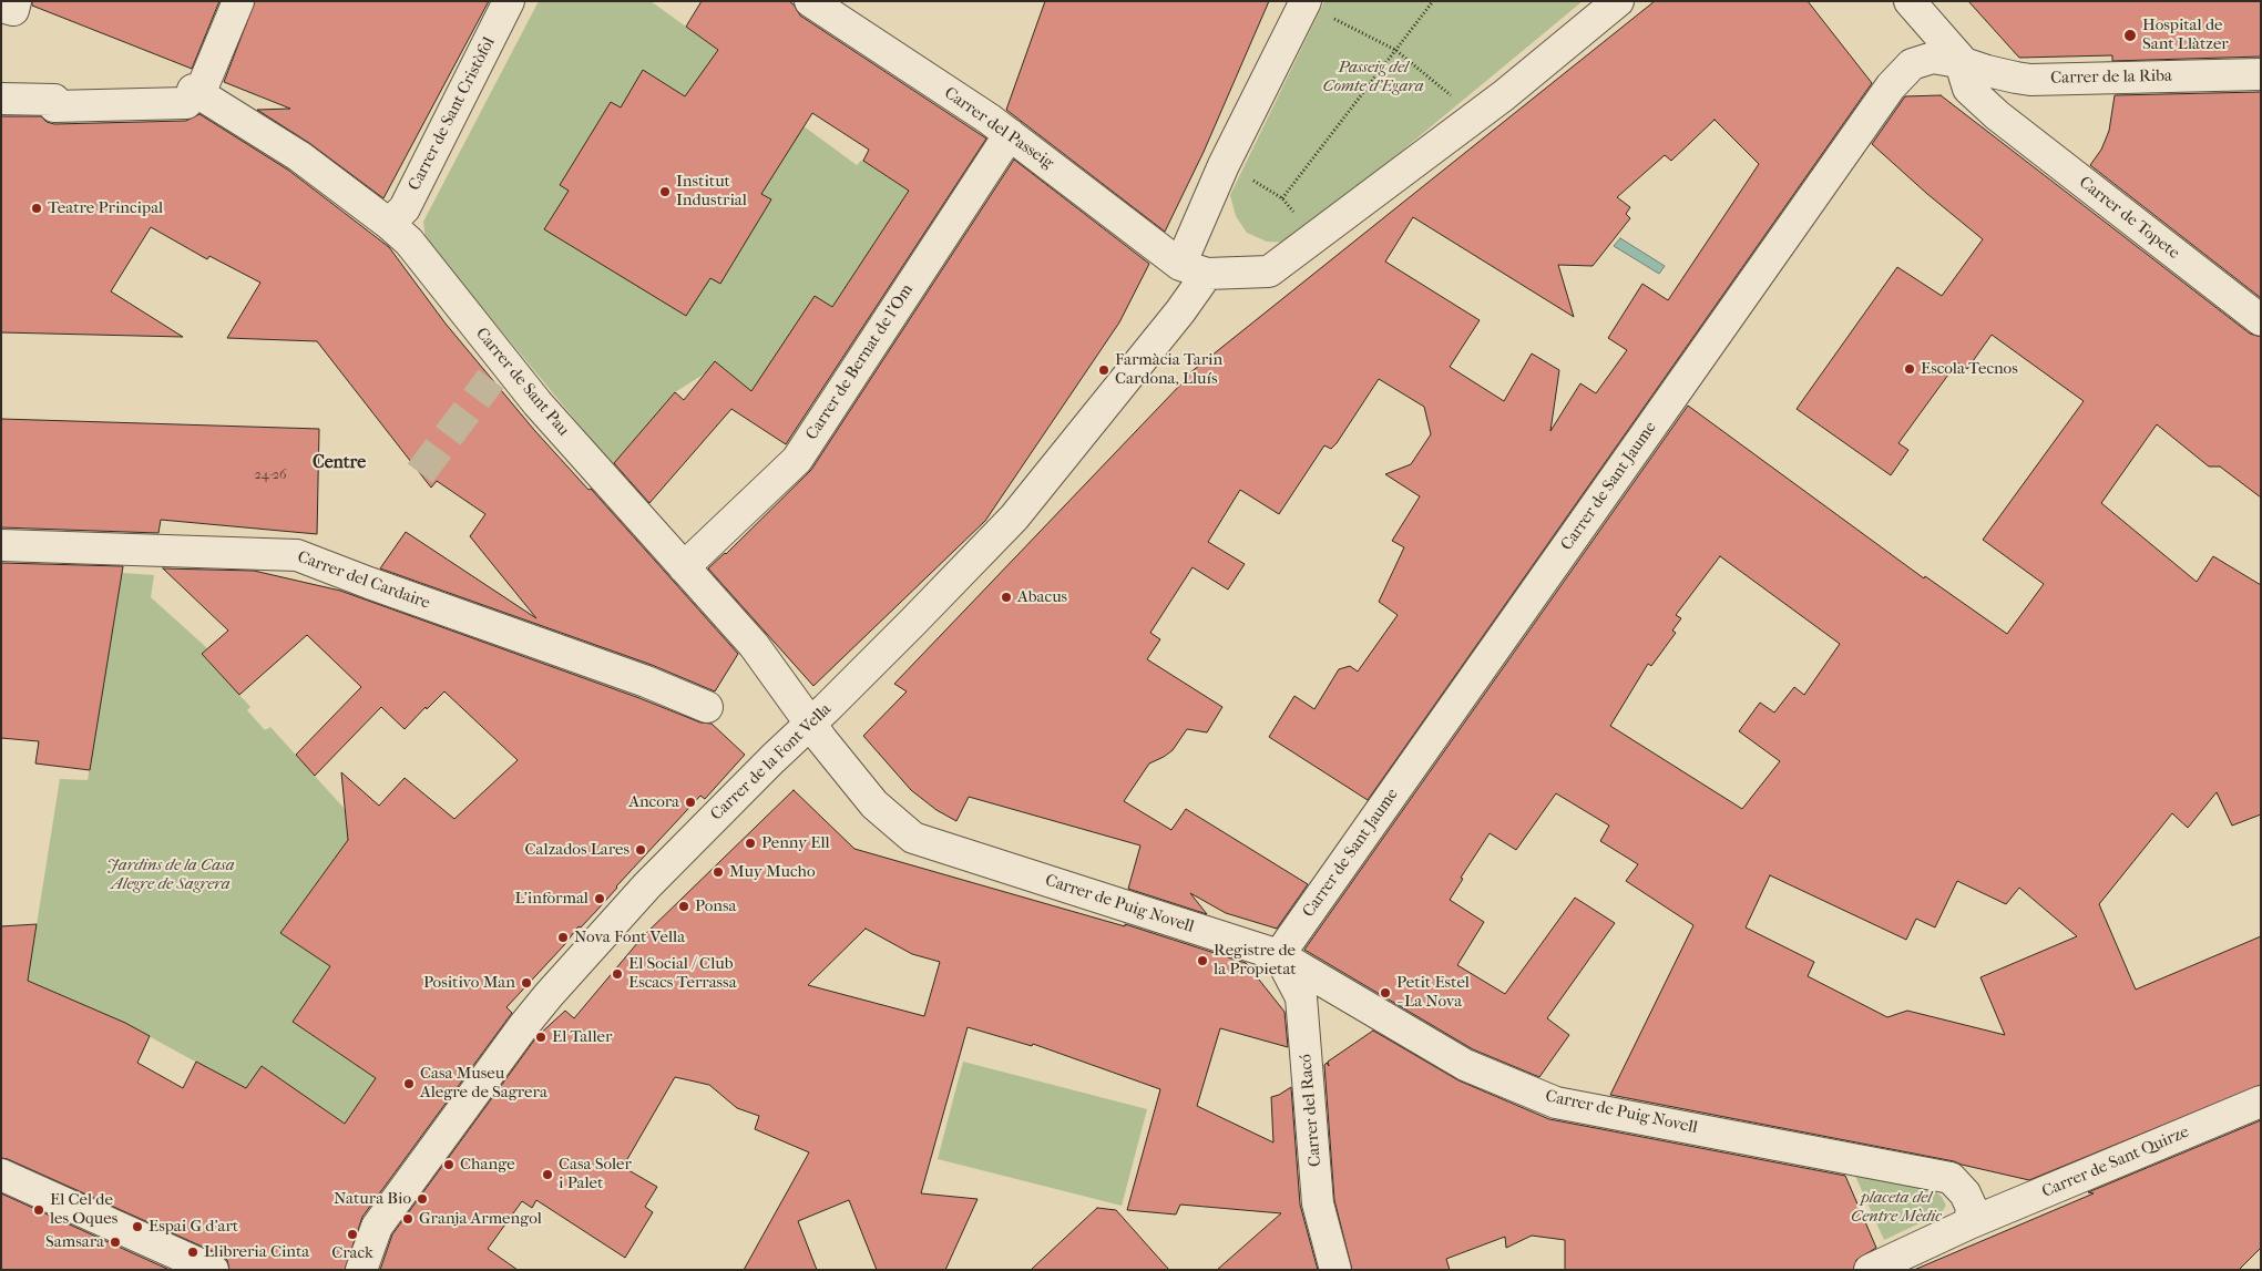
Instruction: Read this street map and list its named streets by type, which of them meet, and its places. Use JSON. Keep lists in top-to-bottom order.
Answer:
{
  "streets": {
    "street": [
      "Carrer de la Riba",
      "Carrer de Sant Cristòfol",
      "Carrer del Passeig",
      "Carrer de Topete",
      "Carrer de Bernat de l'Om",
      "Carrer de Sant Pau",
      "Carrer de Sant Jaume",
      "Carrer del Cardaire",
      "Carrer de la Font Vella",
      "Carrer de Puig Novell",
      "Carrer del Racó",
      "Carrer de Sant Quirze"
    ]
  },
  "crossings": [
    ["Carrer de la Riba", "Carrer de Topete"],
    ["Carrer de la Riba", "Carrer de Sant Jaume"],
    ["Carrer de Sant Cristòfol", "Carrer de Sant Pau"],
    ["Carrer del Passeig", "Carrer de Bernat de l'Om"],
    ["Carrer del Passeig", "Carrer de la Font Vella"],
    ["Carrer de Topete", "Carrer de Sant Jaume"],
    ["Carrer de Bernat de l'Om", "Carrer de Sant Pau"],
    ["Carrer de Sant Pau", "Carrer de la Font Vella"],
    ["Carrer de Sant Pau", "Carrer de Puig Novell"],
    ["Carrer de Sant Jaume", "Carrer de Puig Novell"],
    ["Carrer de Sant Jaume", "Carrer del Racó"],
    ["Carrer de la Font Vella", "Carrer de Puig Novell"],
    ["Carrer de Puig Novell", "Carrer del Racó"],
    ["Carrer de Puig Novell", "Carrer de Sant Quirze"]
  ],
  "districts": ["Centre"],
  "parks": ["Passeig del Comte d'Egara", "Jardins de la Casa Alegre de Sagrera", "placeta del Centre Mèdic"],
  "places": [
    "Hospital de Sant Llàtzer",
    "Institut Industrial",
    "Teatre Principal",
    "Escola Tecnos",
    "Farmàcia Tarin Cardona, Lluís",
    "Abacus",
    "Ancora",
    "Penny Ell",
    "Calzados Lares",
    "Muy Mucho",
    "L'informal",
    "Ponsa",
    "Nova Font Vella",
    "Registre de la Propietat",
    "El Social / Club Escacs Terrassa",
    "Positivo Man",
    "Petit Estel - La Nova",
    "El Taller",
    "Casa Museu Alegre de Sagrera",
    "Change",
    "Casa Soler i Palet",
    "Natura Bio",
    "El Cel de les Oques",
    "Granja Armengol",
    "Espai G d'art",
    "Crack",
    "Samsara",
    "Llibreria Cinta"
  ],
  "house_numbers": ["24-26"]
}
